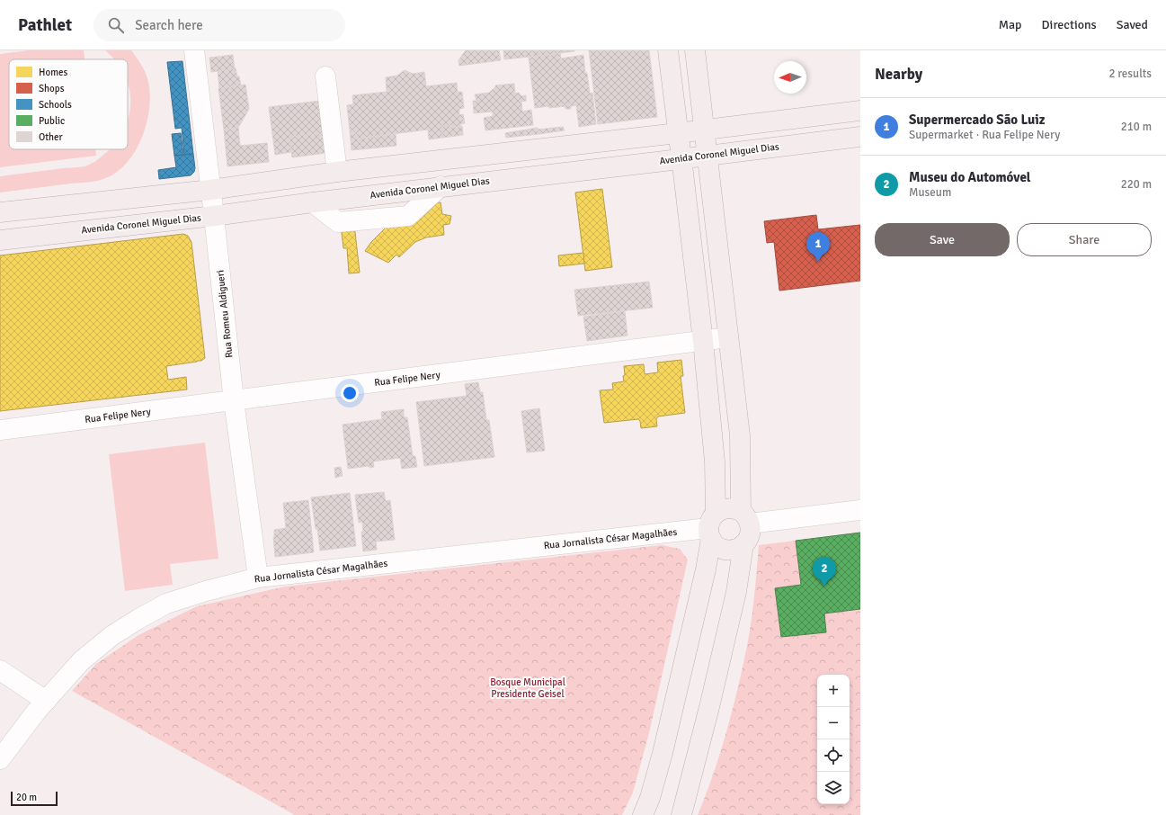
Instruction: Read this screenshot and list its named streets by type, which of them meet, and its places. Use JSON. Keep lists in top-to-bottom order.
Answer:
{
  "streets": {
    "main road": ["Avenida Coronel Miguel Dias"],
    "street": ["Rua Romeu Aldigueri", "Rua Felipe Nery", "Rua Jornalista César Magalhães"]
  },
  "crossings": [
    ["Avenida Coronel Miguel Dias", "Rua Romeu Aldigueri"],
    ["Rua Romeu Aldigueri", "Rua Felipe Nery"],
    ["Rua Romeu Aldigueri", "Rua Jornalista César Magalhães"]
  ],
  "parks": ["Bosque Municipal Presidente Geisel"],
  "legend": [
    "Homes",
    "Shops",
    "Schools",
    "Public",
    "Other"
  ],
  "scale_bar": "20 m",
  "north": "left",
  "page": {
    "header": "Pathlet",
    "search": "Search here",
    "nav": ["Map", "Directions", "Saved"],
    "heading": ["Nearby", "2 results"],
    "list": [
      {
        "mark": "1",
        "name": "Supermercado São Luiz",
        "note": "Supermarket · Rua Felipe Nery",
        "value": "210 m"
      },
      {
        "mark": "2",
        "name": "Museu do Automóvel",
        "note": "Museum",
        "value": "220 m"
      }
    ],
    "buttons": ["Save", "Share"],
    "pins": ["1", "2"],
    "map_buttons": ["+", "−"],
    "scale": "20 m"
  }
}
